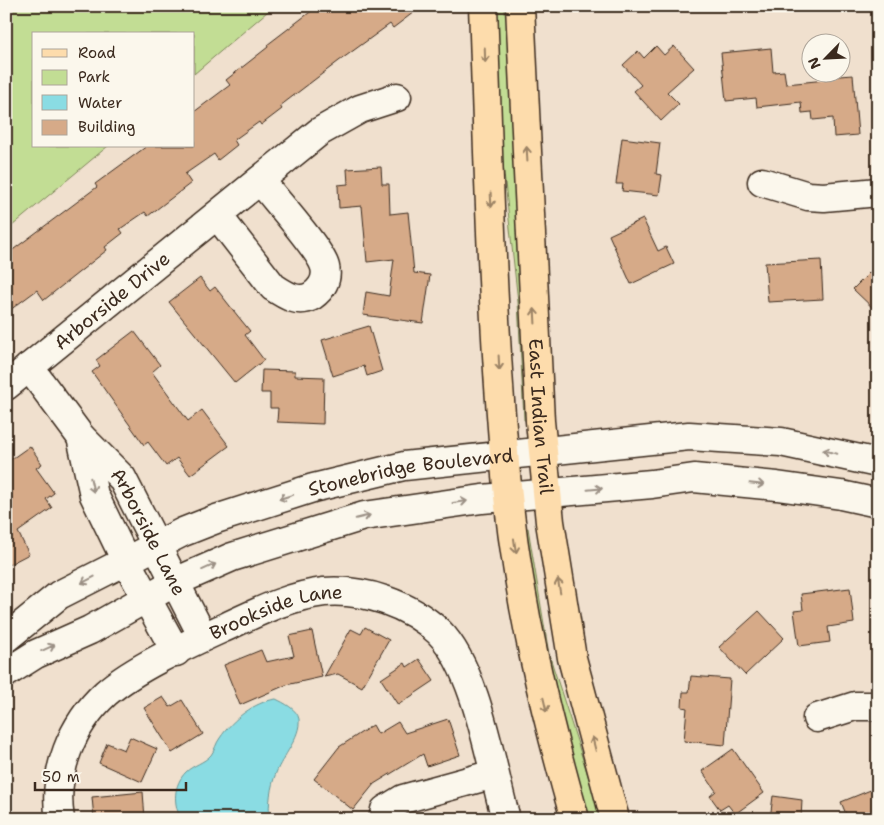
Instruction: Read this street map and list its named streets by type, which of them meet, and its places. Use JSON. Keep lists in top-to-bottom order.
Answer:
{
  "streets": {
    "main road": ["East Indian Trail"],
    "street": [
      "Arborside Drive",
      "Stonebridge Boulevard",
      "Arborside Lane",
      "Brookside Lane"
    ]
  },
  "crossings": [
    ["Arborside Drive", "Arborside Lane"],
    ["East Indian Trail", "Stonebridge Boulevard"],
    ["Stonebridge Boulevard", "Arborside Lane"],
    ["Arborside Lane", "Brookside Lane"]
  ],
  "legend": [
    "Road",
    "Park",
    "Water",
    "Building"
  ],
  "scale_bar": "50 m",
  "north": "bottom left"
}
